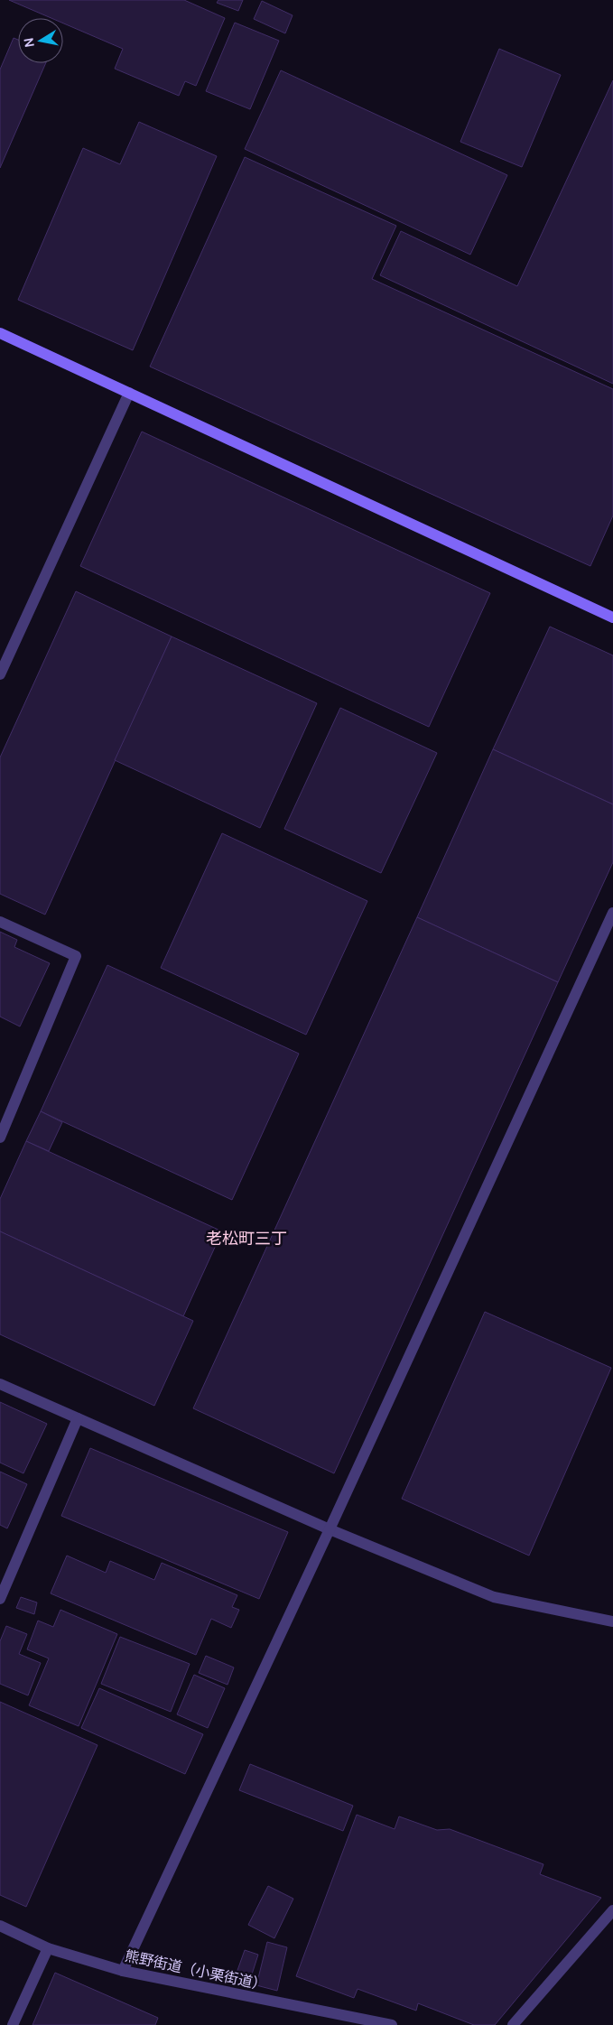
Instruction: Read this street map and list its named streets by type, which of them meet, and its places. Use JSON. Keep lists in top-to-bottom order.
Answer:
{
  "streets": {
    "street": ["熊野街道（小栗街道）"]
  },
  "districts": ["老松町三丁"],
  "north": "left"
}
